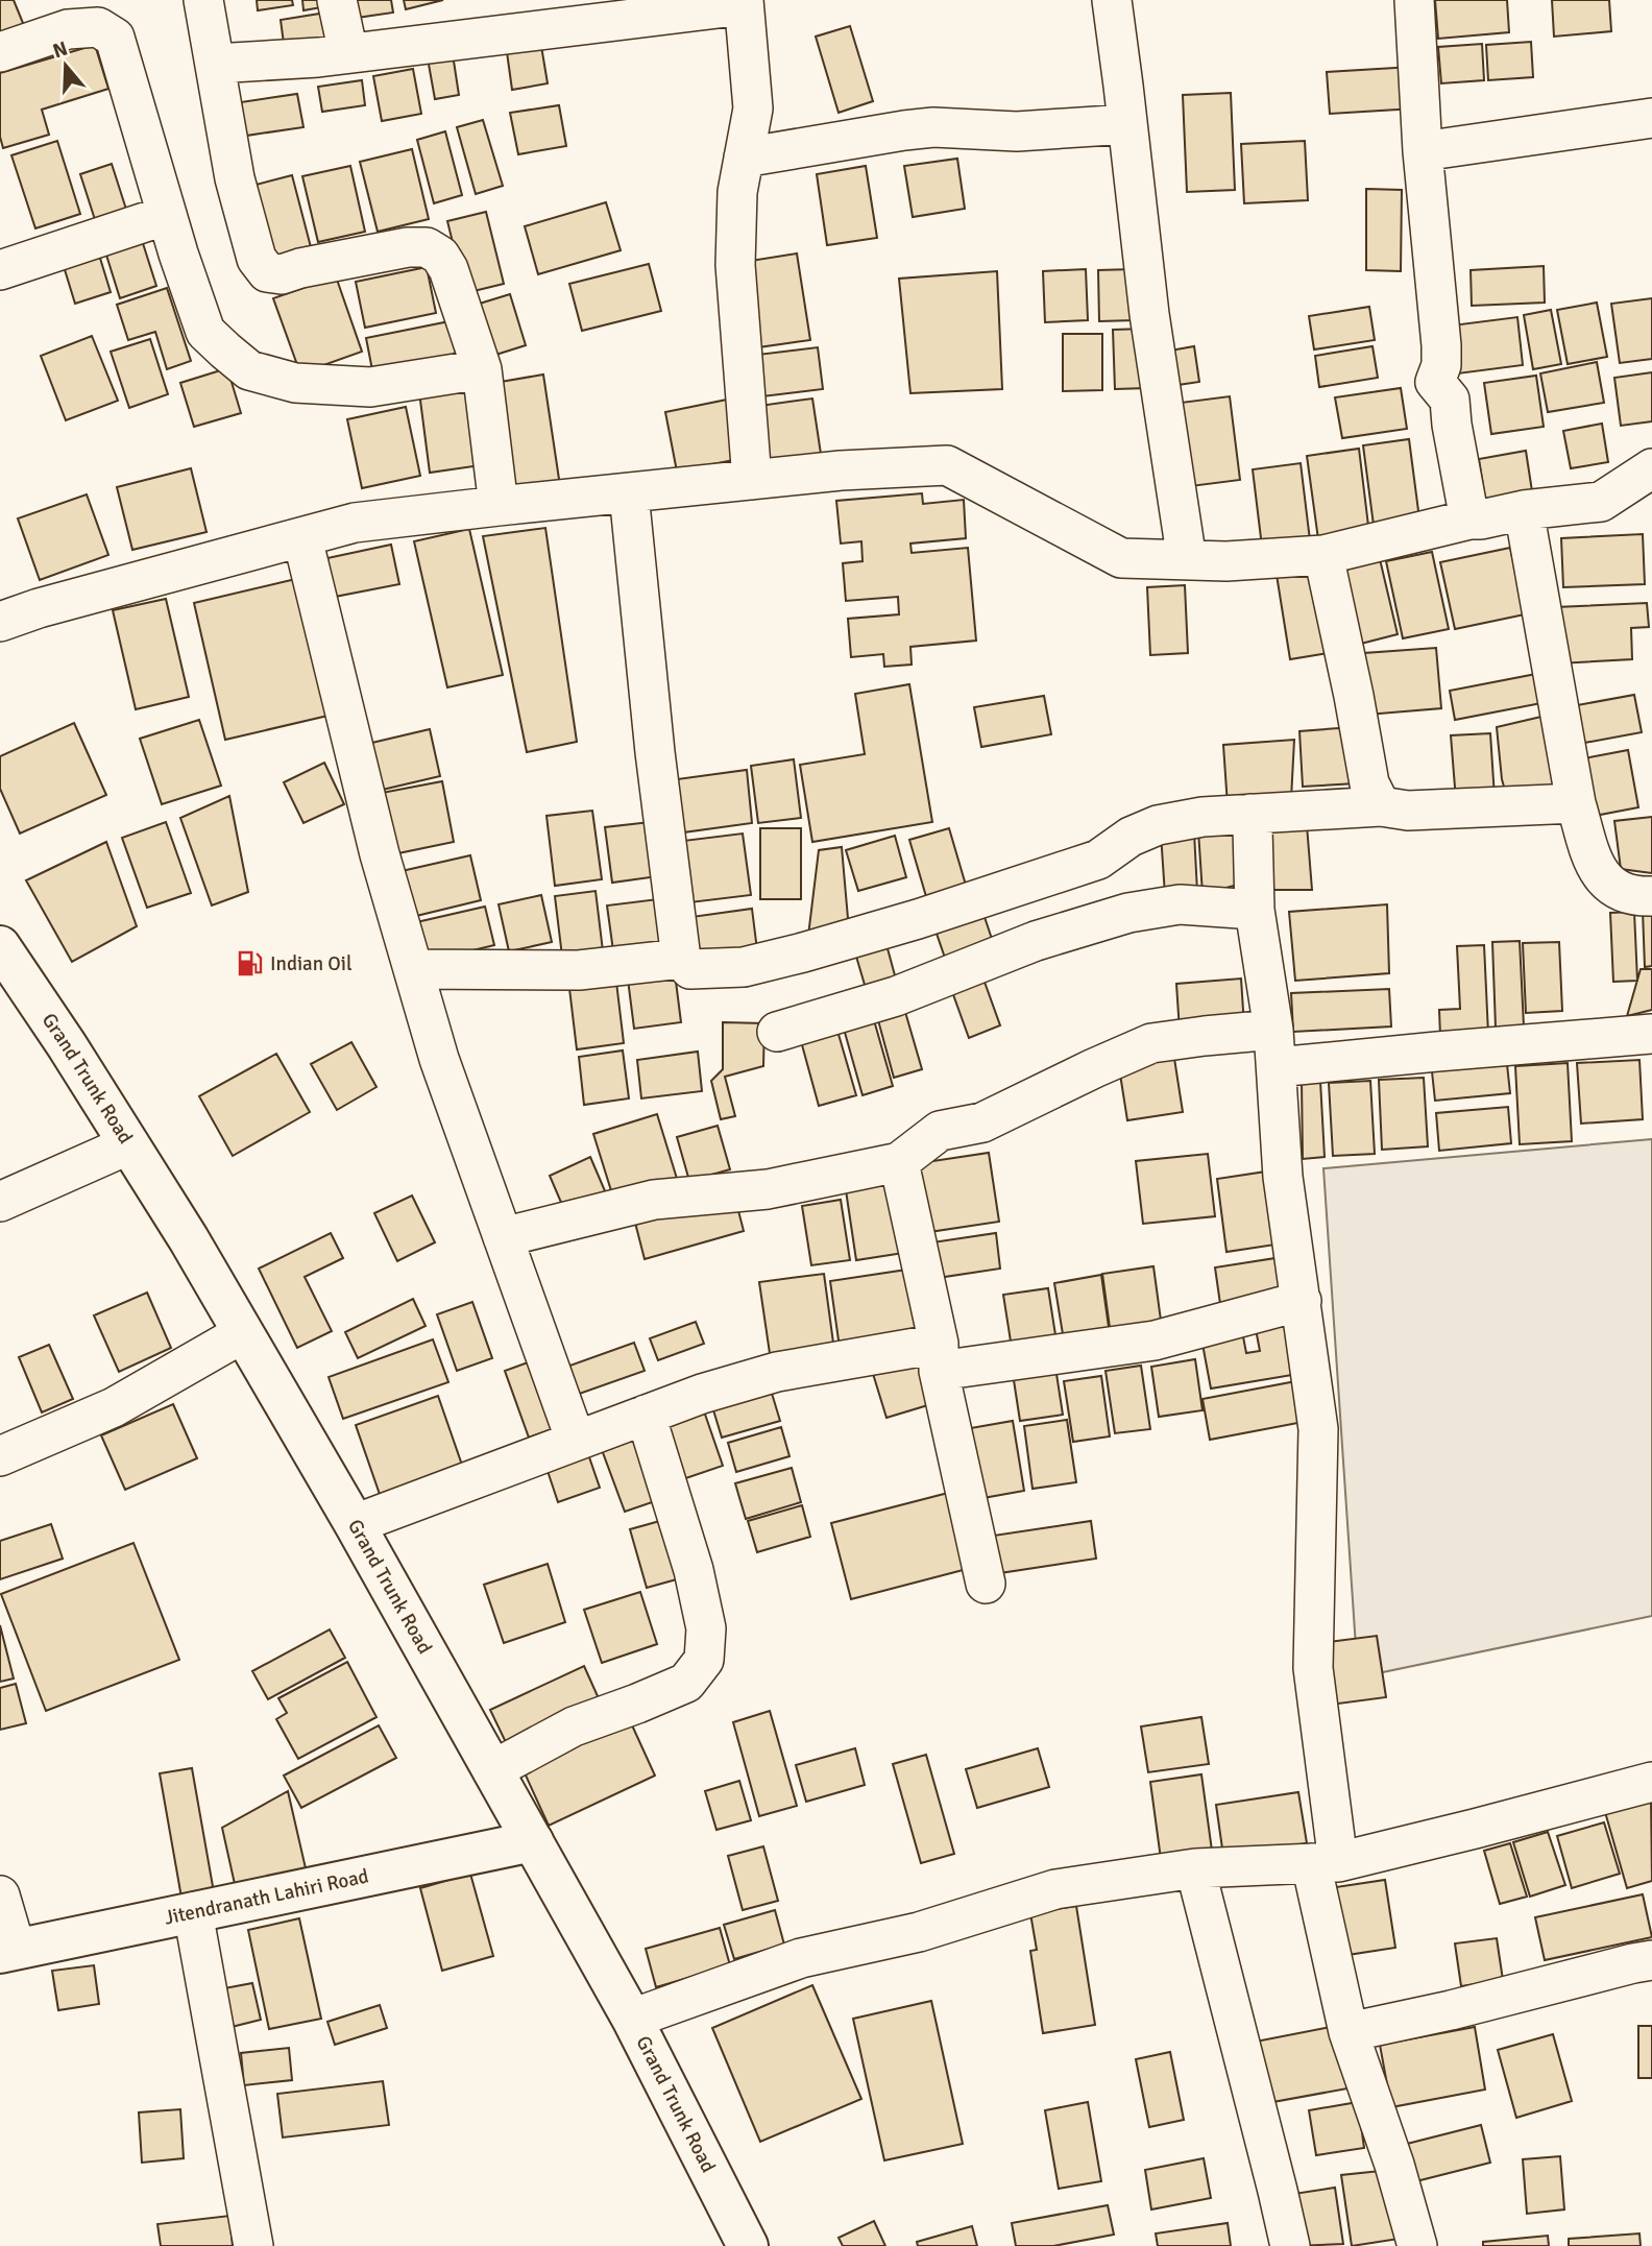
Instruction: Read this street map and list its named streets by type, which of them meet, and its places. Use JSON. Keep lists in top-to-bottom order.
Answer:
{
  "streets": {
    "main road": ["Grand Trunk Road", "Jitendranath Lahiri Road"]
  },
  "crossings": [
    ["Grand Trunk Road", "Jitendranath Lahiri Road"]
  ],
  "places": {
    "fuel station": ["Indian Oil"]
  },
  "north": "top"
}
